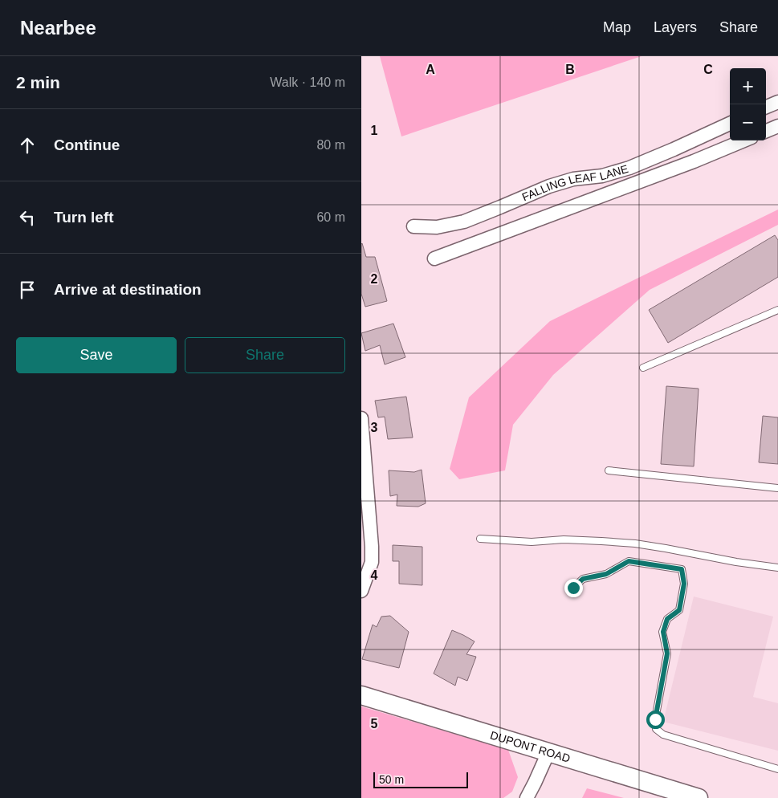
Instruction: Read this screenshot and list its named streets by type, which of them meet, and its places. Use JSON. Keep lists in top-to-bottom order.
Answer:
{
  "streets": {
    "street": ["FALLING LEAF LANE", "DUPONT ROAD"]
  },
  "scale_bar": "50 m",
  "page": {
    "header": "Nearbee",
    "nav": ["Map", "Layers", "Share"],
    "heading": ["2 min", "Walk · 140 m"],
    "map_buttons": ["+", "−"],
    "list": [
      ["Continue", "80 m"],
      ["Turn left", "60 m"],
      "Arrive at destination"
    ],
    "buttons": ["Save", "Share"],
    "scale": "50 m"
  },
  "grid": {
    "columns": ["A", "B", "C"],
    "rows": [
      "1",
      "2",
      "3",
      "4",
      "5"
    ]
  }
}
